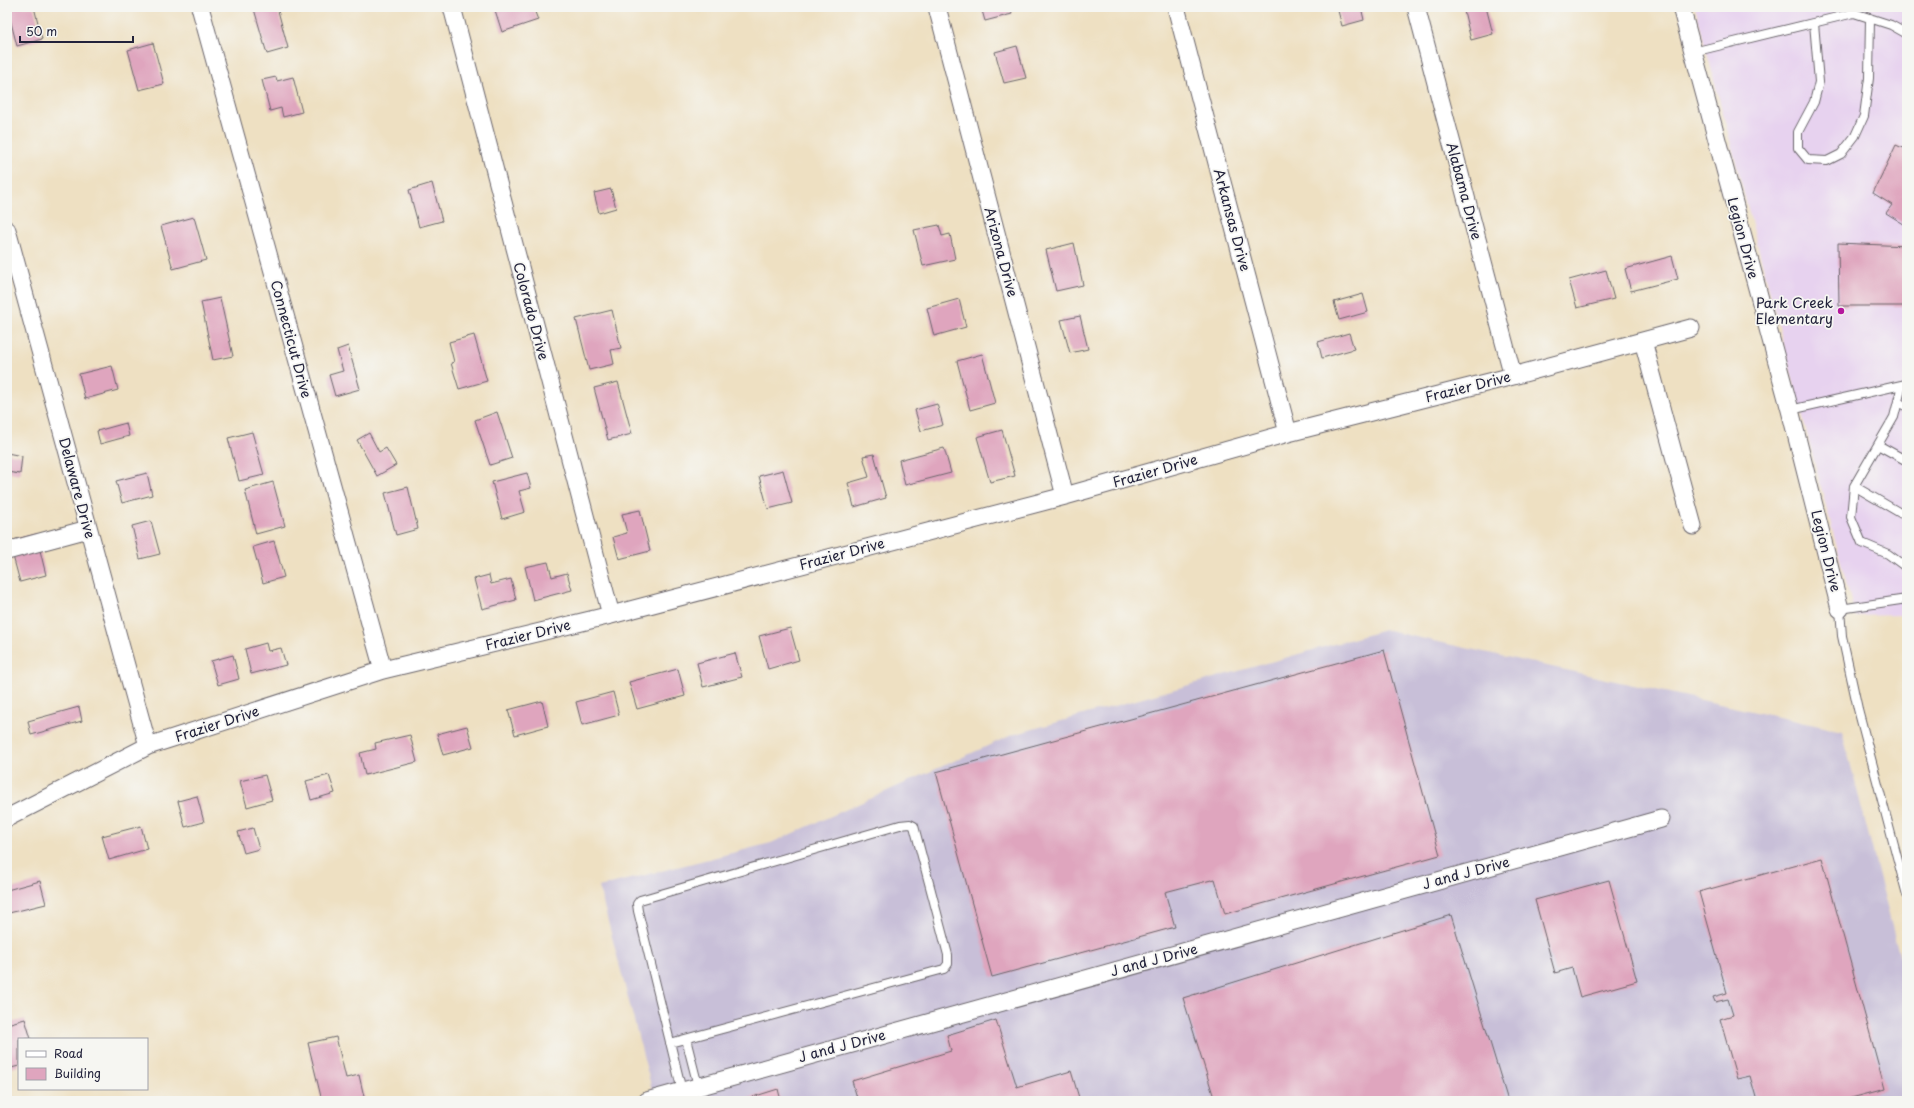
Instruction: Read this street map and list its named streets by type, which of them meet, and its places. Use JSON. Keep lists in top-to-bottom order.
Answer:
{
  "streets": {
    "street": [
      "Alabama Drive",
      "Arkansas Drive",
      "Legion Drive",
      "Arizona Drive",
      "Colorado Drive",
      "Connecticut Drive",
      "Frazier Drive",
      "Delaware Drive",
      "J and J Drive"
    ]
  },
  "crossings": [
    ["Alabama Drive", "Frazier Drive"],
    ["Arkansas Drive", "Frazier Drive"],
    ["Arizona Drive", "Frazier Drive"],
    ["Colorado Drive", "Frazier Drive"],
    ["Connecticut Drive", "Frazier Drive"],
    ["Frazier Drive", "Delaware Drive"]
  ],
  "places": ["Park Creek Elementary"],
  "legend": ["Road", "Building"],
  "scale_bar": "50 m"
}
